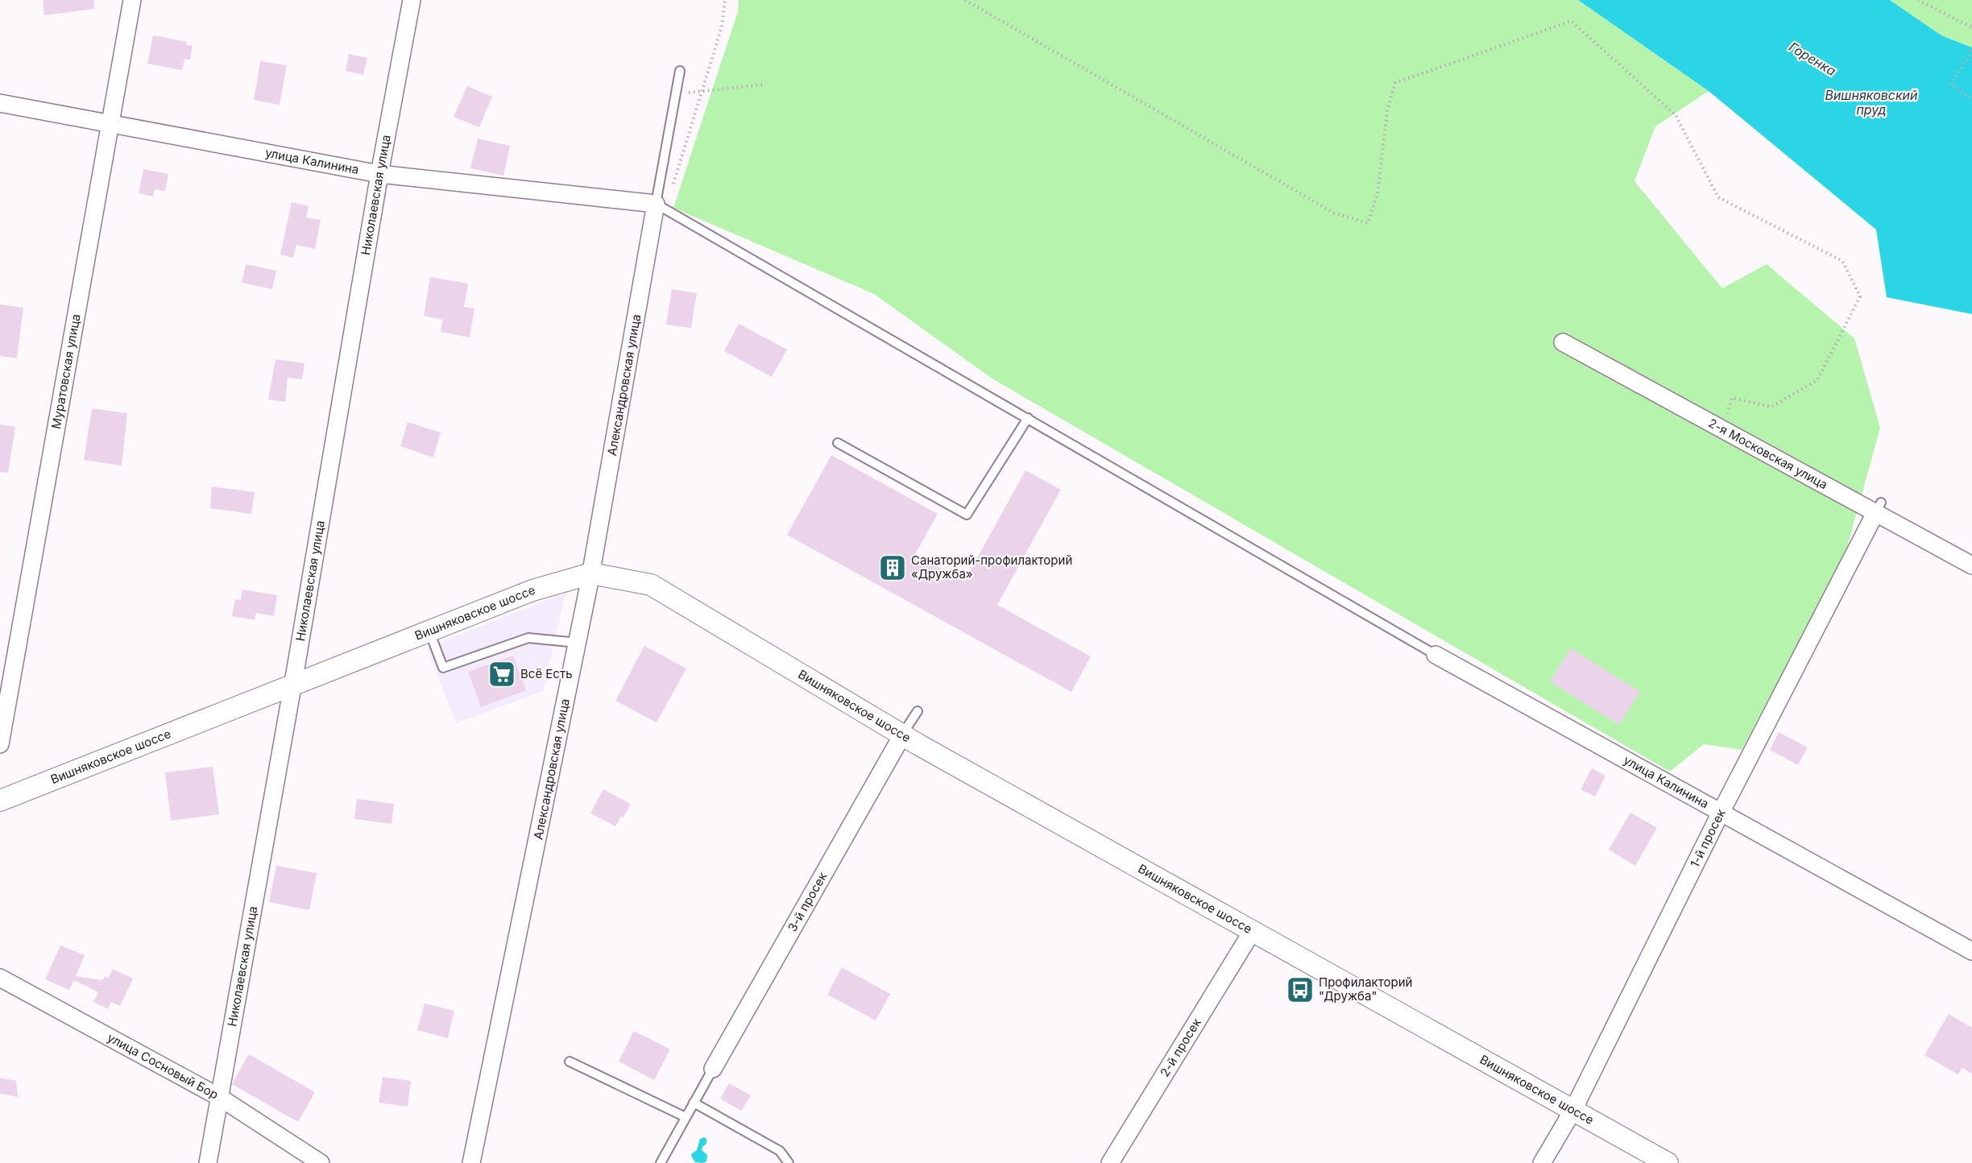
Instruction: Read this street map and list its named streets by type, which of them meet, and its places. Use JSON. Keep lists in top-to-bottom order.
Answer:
{
  "streets": {
    "street": [
      "улица Калинина",
      "Николаевская улица",
      "Муратовская улица",
      "Александровская улица",
      "2-я Московская улица",
      "Вишняковское шоссе",
      "1-й просек",
      "3-й просек",
      "2-й просек",
      "улица Сосновый Бор"
    ]
  },
  "crossings": [
    ["улица Калинина", "Николаевская улица"],
    ["улица Калинина", "Муратовская улица"],
    ["улица Калинина", "Александровская улица"],
    ["улица Калинина", "1-й просек"],
    ["Николаевская улица", "Вишняковское шоссе"],
    ["Николаевская улица", "улица Сосновый Бор"],
    ["Александровская улица", "Вишняковское шоссе"],
    ["2-я Московская улица", "1-й просек"],
    ["Вишняковское шоссе", "1-й просек"],
    ["Вишняковское шоссе", "3-й просек"],
    ["Вишняковское шоссе", "2-й просек"]
  ],
  "water": ["Горенка", "Вишняковский пруд"],
  "places": {
    "building": ["Санаторий-профилакторий «Дружба»"],
    "supermarket": ["Всё Есть"],
    "bus stop": ["Профилакторий \"Дружба\""]
  }
}
